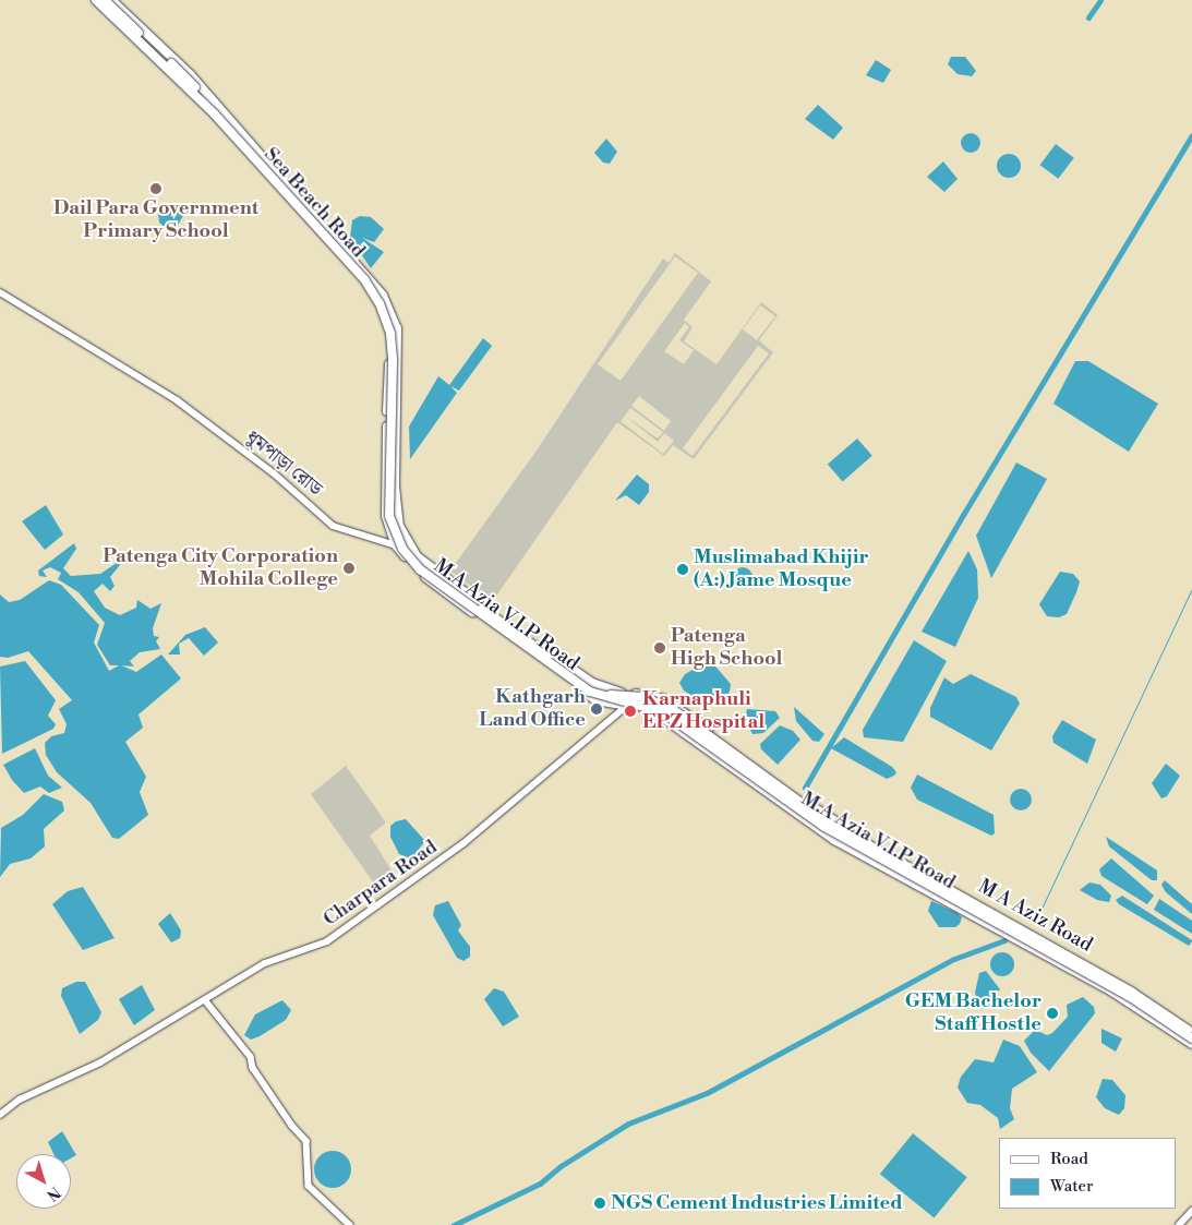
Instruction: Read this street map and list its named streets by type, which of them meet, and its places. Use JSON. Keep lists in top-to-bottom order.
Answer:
{
  "streets": {
    "main road": [
      "Sea Beach Road",
      "ধুমপাড়া রোড",
      "M.A Azia V.I.P Road",
      "M A Aziz Road"
    ],
    "street": ["Charpara Road"]
  },
  "crossings": [
    ["Sea Beach Road", "M.A Azia V.I.P Road"],
    ["ধুমপাড়া রোড", "M.A Azia V.I.P Road"],
    ["M.A Azia V.I.P Road", "Charpara Road"],
    ["M.A Azia V.I.P Road", "M A Aziz Road"],
    ["Charpara Road", "M A Aziz Road"]
  ],
  "places": [
    "Dail Para Government Primary School",
    "Patenga City Corporation Mohila College",
    "Muslimabad Khijir (A:) Jame Mosque",
    "Patenga High School",
    "Kathgarh Land Office",
    "Karnaphuli EPZ Hospital",
    "GEM Bachelor Staff Hostle",
    "NGS Cement Industries Limited"
  ],
  "legend": ["Road", "Water"],
  "north": "bottom right"
}
